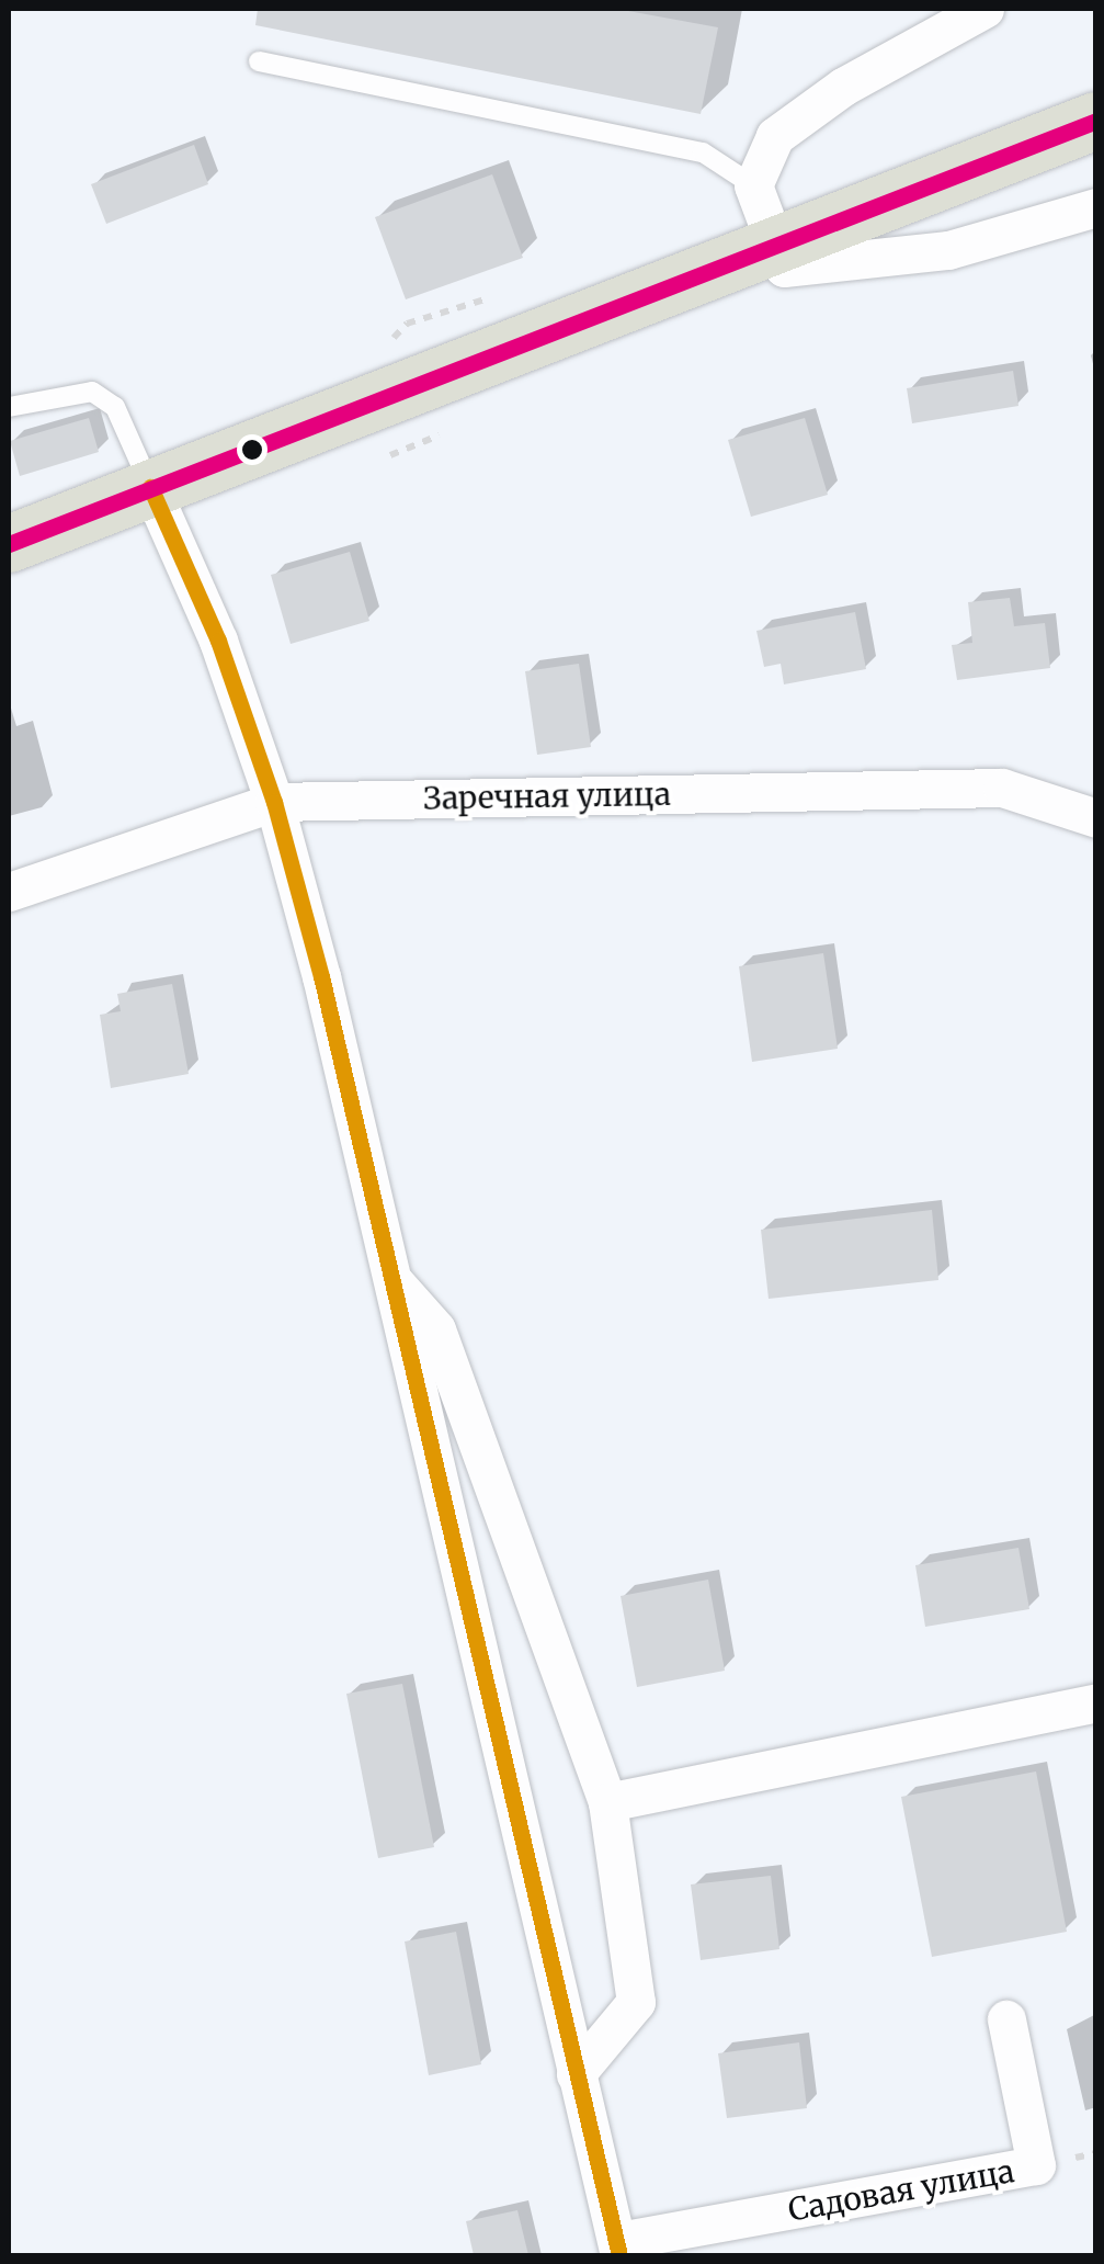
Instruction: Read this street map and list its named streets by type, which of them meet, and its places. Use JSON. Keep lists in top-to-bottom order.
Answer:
{
  "streets": {
    "street": ["Заречная улица", "Садовая улица"]
  },
  "crossings": [
    ["Заречная улица", "Садовая улица"]
  ]
}
